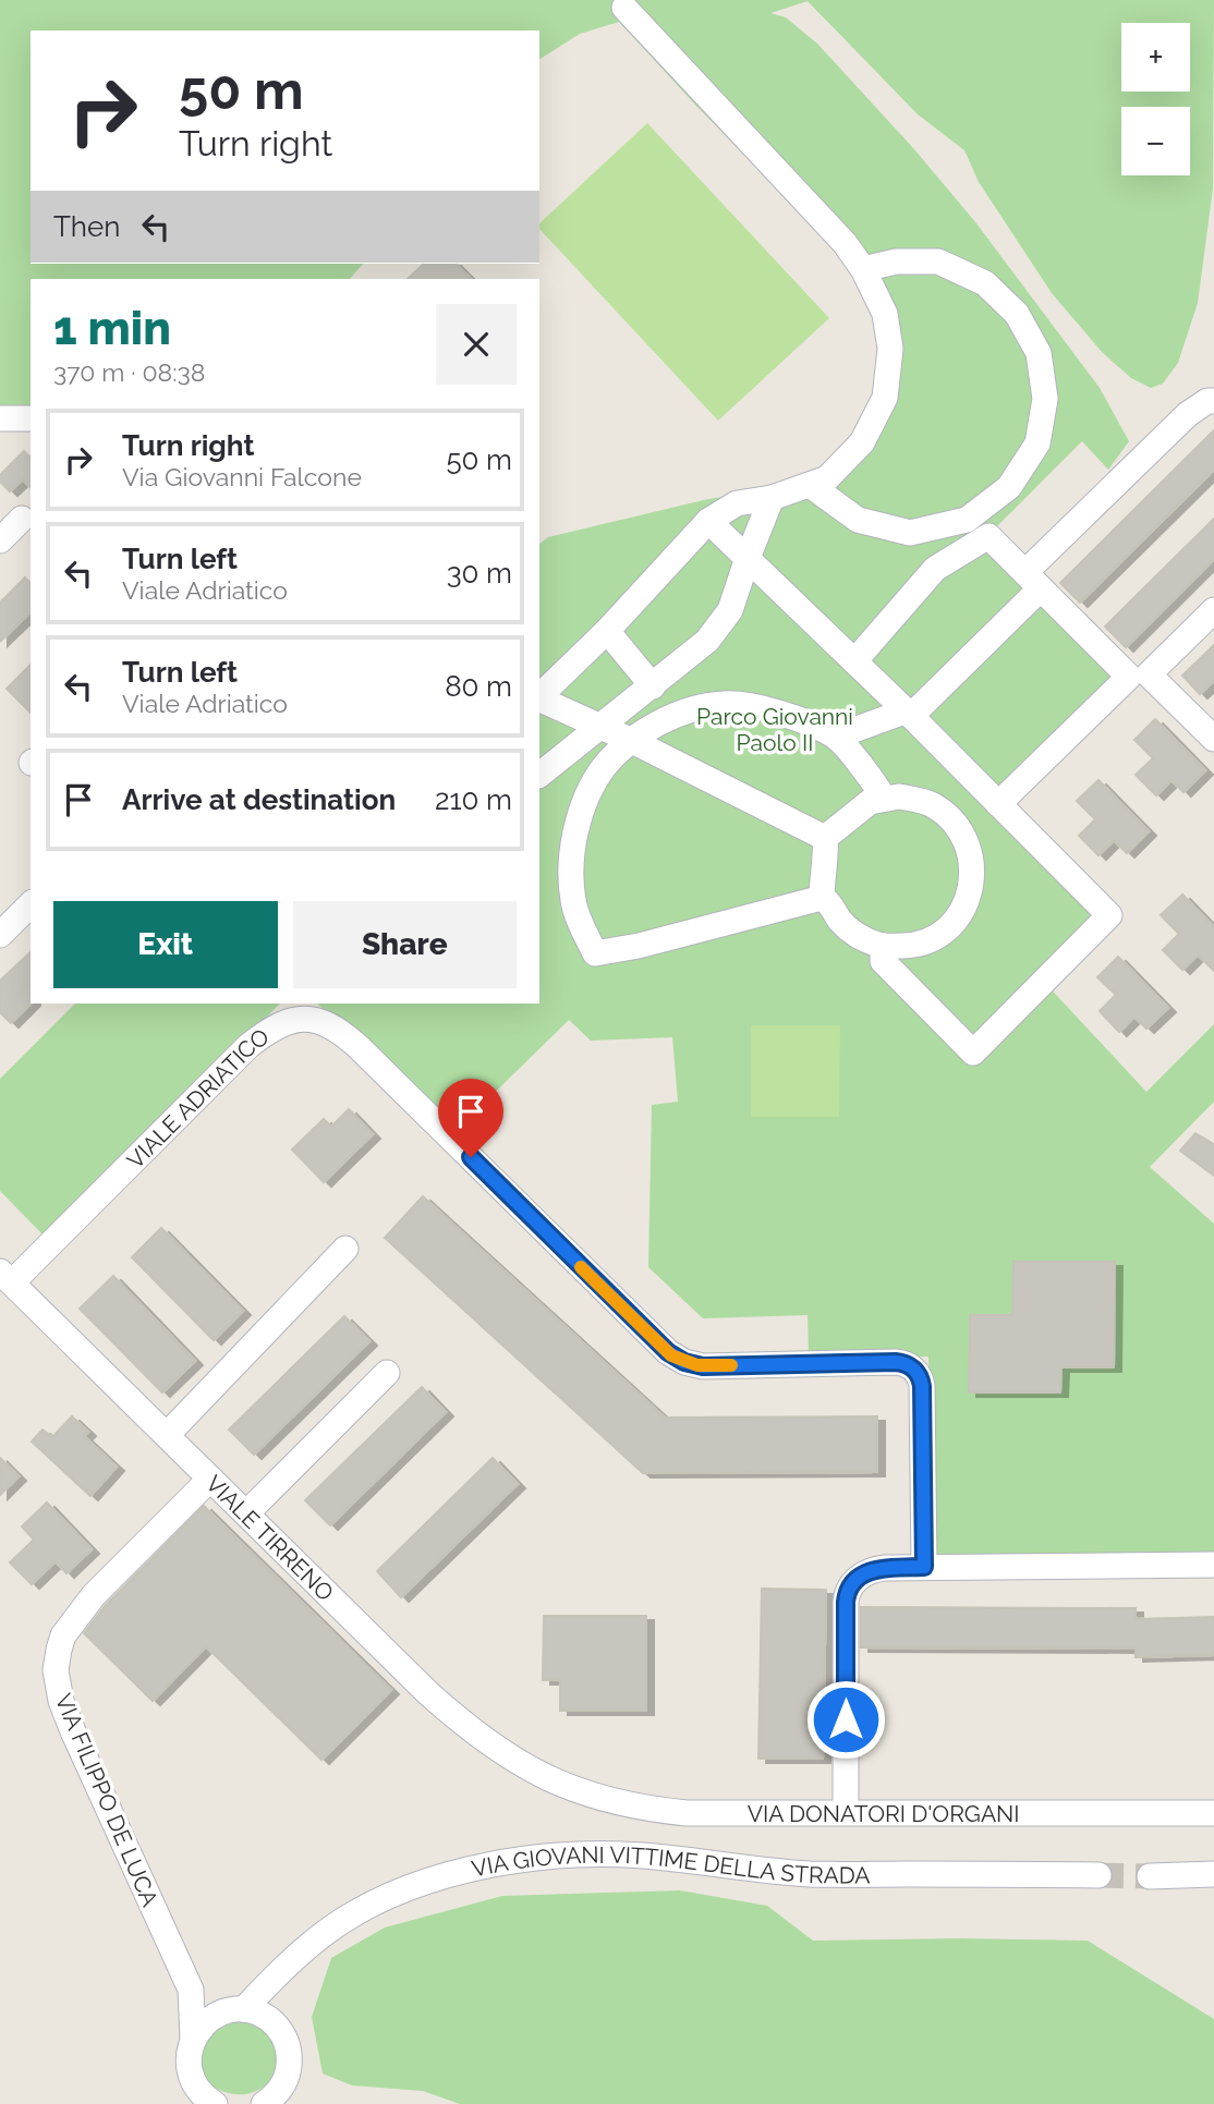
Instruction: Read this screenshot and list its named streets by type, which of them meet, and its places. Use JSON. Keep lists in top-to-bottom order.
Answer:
{
  "streets": {
    "street": [
      "VIALE ADRIATICO",
      "VIALE TIRRENO",
      "VIA FILIPPO DE LUCA",
      "VIA DONATORI D'ORGANI",
      "VIA GIOVANI VITTIME DELLA STRADA"
    ]
  },
  "crossings": [
    ["VIALE ADRIATICO", "VIALE TIRRENO"],
    ["VIALE TIRRENO", "VIA FILIPPO DE LUCA"],
    ["VIALE TIRRENO", "VIA DONATORI D'ORGANI"]
  ],
  "parks": ["Parco Giovanni Paolo II"],
  "page": {
    "map_buttons": ["+", "−"],
    "turn": ["50 m", "Turn right"],
    "then": "Then",
    "heading": ["1 min", "370 m · 08:38"],
    "list": [
      {
        "name": "Turn right",
        "note": "Via Giovanni Falcone",
        "value": "50 m"
      },
      {
        "name": "Turn left",
        "note": "Viale Adriatico",
        "value": "30 m"
      },
      {
        "name": "Turn left",
        "note": "Viale Adriatico",
        "value": "80 m"
      },
      {
        "name": "Arrive at destination",
        "value": "210 m"
      }
    ],
    "buttons": ["Exit", "Share"]
  }
}
